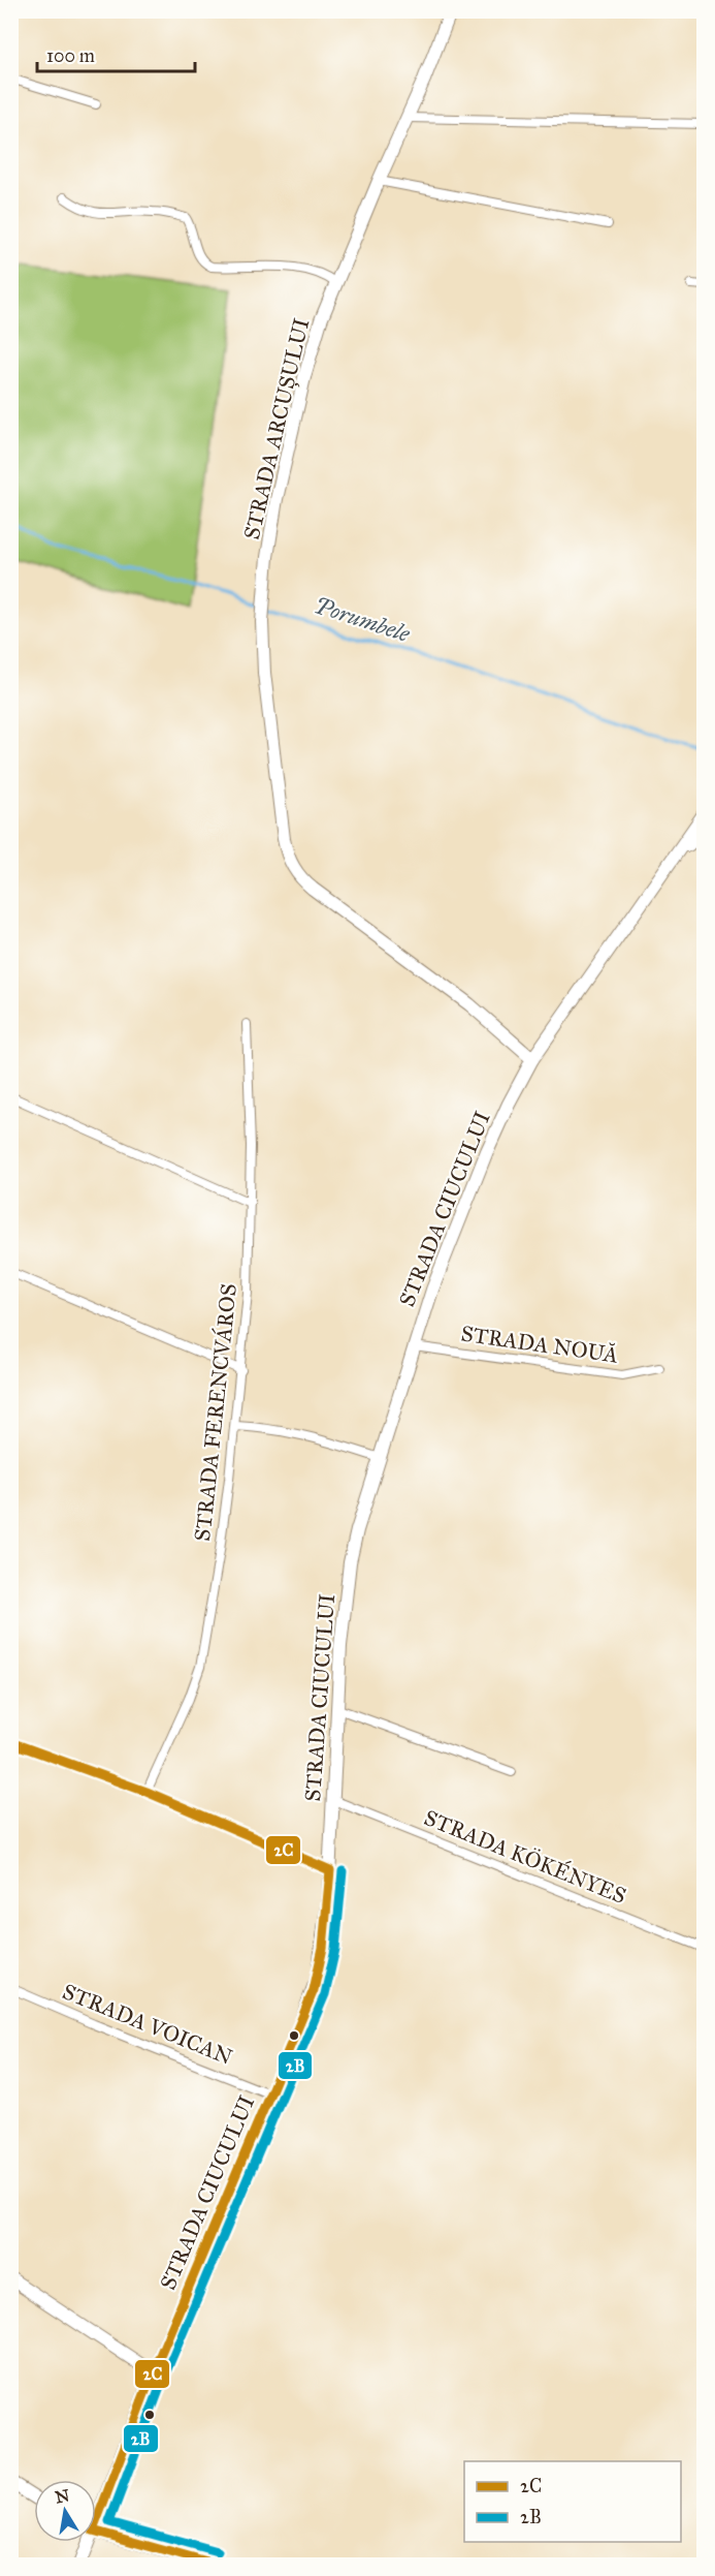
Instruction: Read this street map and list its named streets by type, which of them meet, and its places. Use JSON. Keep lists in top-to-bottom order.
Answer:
{
  "streets": {
    "main road": ["STRADA ARCUȘULUI", "STRADA CIUCULUI"],
    "street": [
      "STRADA NOUĂ",
      "STRADA FERENCVÁROS",
      "STRADA KÖKÉNYES",
      "STRADA VOICAN"
    ]
  },
  "crossings": [
    ["STRADA ARCUȘULUI", "STRADA CIUCULUI"],
    ["STRADA CIUCULUI", "STRADA NOUĂ"],
    ["STRADA CIUCULUI", "STRADA KÖKÉNYES"],
    ["STRADA CIUCULUI", "STRADA VOICAN"]
  ],
  "water": ["Porumbele"],
  "lines": ["transit line 2C", "transit line 2B"],
  "legend": ["2C", "2B"],
  "scale_bar": "100 m",
  "north": "top"
}
